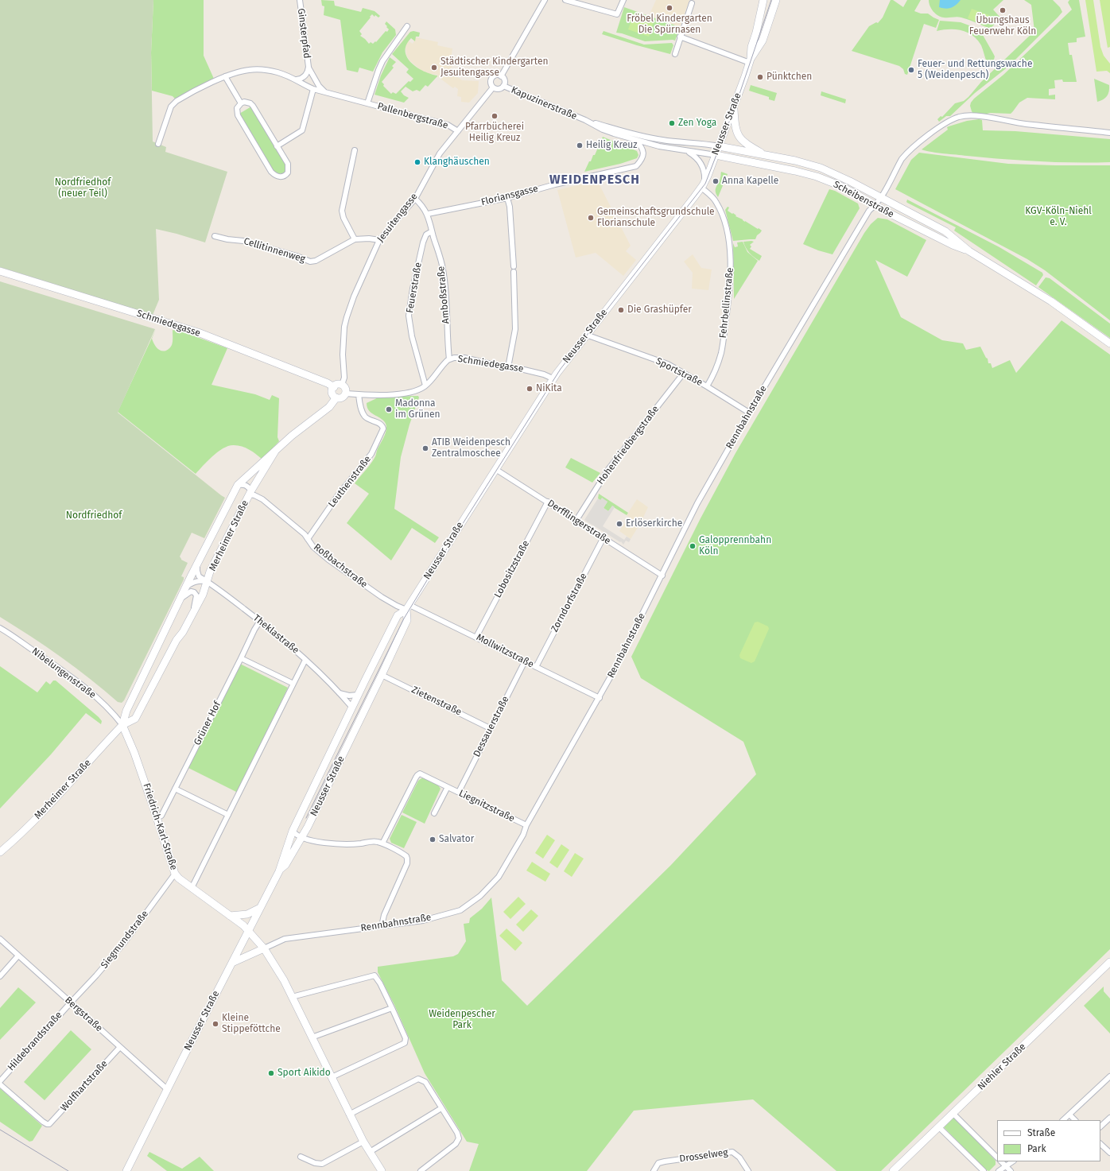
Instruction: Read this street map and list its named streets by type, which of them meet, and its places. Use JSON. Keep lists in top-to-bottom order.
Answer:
{
  "streets": {
    "main road": [
      "Neusser Straße",
      "Scheibenstraße",
      "Schmiedegasse",
      "Merheimer Straße",
      "Friedrich-Karl-Straße",
      "Niehler Straße"
    ],
    "street": [
      "Ginsterpfad",
      "Kapuzinerstraße",
      "Pallenbergstraße",
      "Floriansgasse",
      "Jesuitengasse",
      "Cellitinnenweg",
      "Feuerstraße",
      "Amboßstraße",
      "Fehrbellinstraße",
      "Sportstraße",
      "Rennbahnstraße",
      "Hohenfriedbergstraße",
      "Leuthenstraße",
      "Derfflingerstraße",
      "Roßbachstraße",
      "Lobositzstraße",
      "Zorndorfstraße",
      "Theklastraße",
      "Mollwitzstraße",
      "Nibelungenstraße",
      "Zietenstraße",
      "Grüner Hof",
      "Dessauerstraße",
      "Liegnitzstraße",
      "Siegmundstraße",
      "Bergstraße",
      "Hildebrandstraße",
      "Wolfhartstraße",
      "Drosselweg"
    ]
  },
  "crossings": [
    ["Ginsterpfad", "Pallenbergstraße"],
    ["Kapuzinerstraße", "Neusser Straße"],
    ["Kapuzinerstraße", "Floriansgasse"],
    ["Kapuzinerstraße", "Scheibenstraße"],
    ["Kapuzinerstraße", "Jesuitengasse"],
    ["Kapuzinerstraße", "Fehrbellinstraße"],
    ["Pallenbergstraße", "Jesuitengasse"],
    ["Neusser Straße", "Scheibenstraße"],
    ["Neusser Straße", "Fehrbellinstraße"],
    ["Neusser Straße", "Schmiedegasse"],
    ["Neusser Straße", "Sportstraße"],
    ["Neusser Straße", "Derfflingerstraße"],
    ["Neusser Straße", "Roßbachstraße"],
    ["Neusser Straße", "Theklastraße"],
    ["Neusser Straße", "Mollwitzstraße"],
    ["Neusser Straße", "Zietenstraße"],
    ["Neusser Straße", "Friedrich-Karl-Straße"],
    ["Neusser Straße", "Bergstraße"],
    ["Floriansgasse", "Amboßstraße"],
    ["Scheibenstraße", "Rennbahnstraße"],
    ["Jesuitengasse", "Amboßstraße"],
    ["Jesuitengasse", "Schmiedegasse"],
    ["Jesuitengasse", "Merheimer Straße"],
    ["Feuerstraße", "Amboßstraße"],
    ["Feuerstraße", "Schmiedegasse"],
    ["Amboßstraße", "Schmiedegasse"],
    ["Fehrbellinstraße", "Sportstraße"],
    ["Schmiedegasse", "Leuthenstraße"],
    ["Schmiedegasse", "Merheimer Straße"],
    ["Sportstraße", "Rennbahnstraße"],
    ["Sportstraße", "Hohenfriedbergstraße"],
    ["Rennbahnstraße", "Derfflingerstraße"],
    ["Rennbahnstraße", "Mollwitzstraße"],
    ["Rennbahnstraße", "Liegnitzstraße"],
    ["Rennbahnstraße", "Friedrich-Karl-Straße"],
    ["Hohenfriedbergstraße", "Derfflingerstraße"],
    ["Leuthenstraße", "Roßbachstraße"],
    ["Derfflingerstraße", "Lobositzstraße"],
    ["Derfflingerstraße", "Zorndorfstraße"],
    ["Merheimer Straße", "Roßbachstraße"],
    ["Merheimer Straße", "Theklastraße"],
    ["Merheimer Straße", "Nibelungenstraße"],
    ["Merheimer Straße", "Friedrich-Karl-Straße"],
    ["Roßbachstraße", "Mollwitzstraße"],
    ["Lobositzstraße", "Mollwitzstraße"],
    ["Zorndorfstraße", "Mollwitzstraße"],
    ["Theklastraße", "Grüner Hof"],
    ["Mollwitzstraße", "Dessauerstraße"],
    ["Nibelungenstraße", "Friedrich-Karl-Straße"],
    ["Zietenstraße", "Dessauerstraße"],
    ["Grüner Hof", "Friedrich-Karl-Straße"],
    ["Dessauerstraße", "Liegnitzstraße"],
    ["Friedrich-Karl-Straße", "Siegmundstraße"],
    ["Siegmundstraße", "Bergstraße"],
    ["Siegmundstraße", "Hildebrandstraße"],
    ["Bergstraße", "Hildebrandstraße"],
    ["Bergstraße", "Wolfhartstraße"]
  ],
  "districts": ["WEIDENPESCH"],
  "parks": [
    "Nordfriedhof (neuer Teil)",
    "KGV-Köln-Niehl e. V.",
    "Nordfriedhof",
    "Weidenpescher Park"
  ],
  "places": [
    "Fröbel Kindergarten Die Spürnasen",
    "Übungshaus Feuerwehr Köln",
    "Städtischer Kindergarten Jesuitengasse",
    "Feuer- und Rettungswache 5 (Weidenpesch)",
    "Pünktchen",
    "Pfarrbücherei Heilig Kreuz",
    "Zen Yoga",
    "Heilig Kreuz",
    "Klanghäuschen",
    "Anna Kapelle",
    "Gemeinschaftsgrundschule Florianschule",
    "Die Grashüpfer",
    "NiKita",
    "Madonna im Grünen",
    "ATIB Weidenpesch Zentralmoschee",
    "Erlöserkirche",
    "Galopprennbahn Köln",
    "Salvator",
    "Kleine Stippeföttche",
    "Sport Aikido"
  ],
  "legend": ["Straße", "Park"]
}
